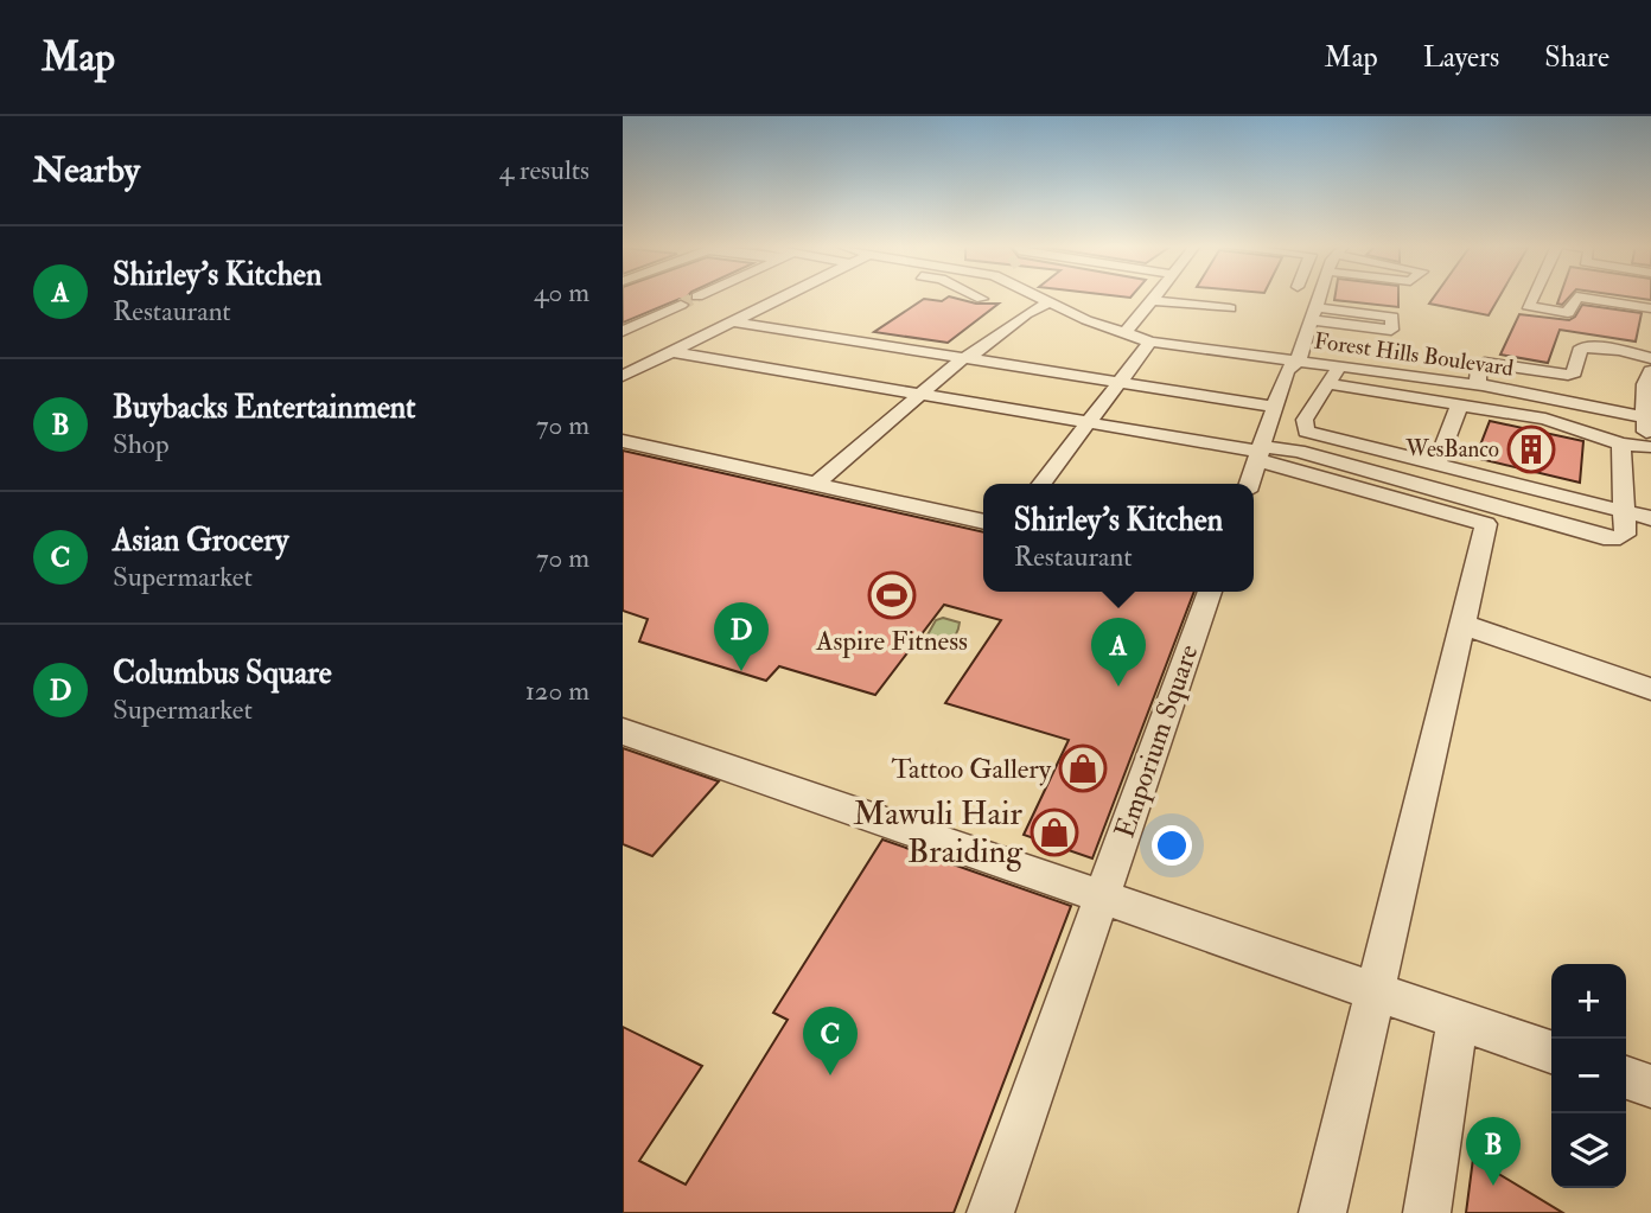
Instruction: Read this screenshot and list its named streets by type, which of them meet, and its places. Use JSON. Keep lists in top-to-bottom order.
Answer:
{
  "streets": {
    "street": ["Forest Hills Boulevard", "Emporium Square"]
  },
  "places": {
    "building": ["WesBanco"],
    "sports": ["Aspire Fitness"],
    "shop": ["Tattoo Gallery", "Mawuli Hair Braiding"]
  },
  "page": {
    "header": "Map",
    "nav": ["Map", "Layers", "Share"],
    "heading": ["Nearby", "4 results"],
    "list": [
      {
        "mark": "A",
        "name": "Shirley's Kitchen",
        "note": "Restaurant",
        "value": "40 m"
      },
      {
        "mark": "B",
        "name": "Buybacks Entertainment",
        "note": "Shop",
        "value": "70 m"
      },
      {
        "mark": "C",
        "name": "Asian Grocery",
        "note": "Supermarket",
        "value": "70 m"
      },
      {
        "mark": "D",
        "name": "Columbus Square",
        "note": "Supermarket",
        "value": "120 m"
      }
    ],
    "popup": ["Shirley's Kitchen", "Restaurant"],
    "pins": [
      "D",
      "A",
      "C",
      "B"
    ],
    "map_buttons": ["+", "−"]
  }
}
